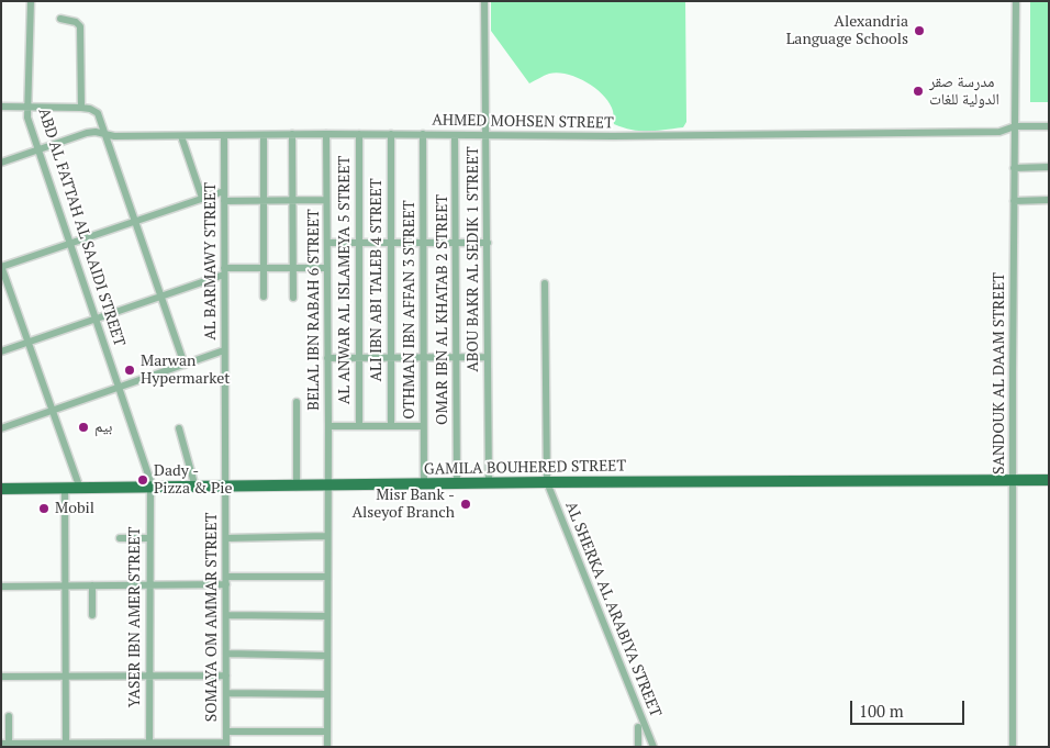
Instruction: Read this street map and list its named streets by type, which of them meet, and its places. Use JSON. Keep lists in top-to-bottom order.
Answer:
{
  "streets": {
    "main road": ["GAMILA BOUHERED STREET"],
    "street": [
      "AHMED MOHSEN STREET",
      "ABD AL FATTAH AL SAAIDI STREET",
      "ABOU BAKR AL SEDIK 1 STREET",
      "AL BARMAWY STREET",
      "AL ANWAR AL ISLAMEYA 5 STREET",
      "ALI IBN ABI TALEB 4 STREET",
      "BELAL IBN RABAH 6 STREET",
      "OTHMAN IBN AFFAN 3 STREET",
      "OMAR IBN AL KHATAB 2 STREET",
      "SANDOUK AL DAAM STREET",
      "AL SHERKA AL ARABIYA STREET",
      "YASER IBN AMER STREET",
      "SOMAYA OM AMMAR STREET"
    ]
  },
  "crossings": [
    ["AHMED MOHSEN STREET", "ABD AL FATTAH AL SAAIDI STREET"],
    ["AHMED MOHSEN STREET", "ABOU BAKR AL SEDIK 1 STREET"],
    ["AHMED MOHSEN STREET", "AL BARMAWY STREET"],
    ["AHMED MOHSEN STREET", "AL ANWAR AL ISLAMEYA 5 STREET"],
    ["AHMED MOHSEN STREET", "ALI IBN ABI TALEB 4 STREET"],
    ["AHMED MOHSEN STREET", "BELAL IBN RABAH 6 STREET"],
    ["AHMED MOHSEN STREET", "OTHMAN IBN AFFAN 3 STREET"],
    ["AHMED MOHSEN STREET", "OMAR IBN AL KHATAB 2 STREET"],
    ["AHMED MOHSEN STREET", "SANDOUK AL DAAM STREET"],
    ["ABD AL FATTAH AL SAAIDI STREET", "GAMILA BOUHERED STREET"],
    ["ABD AL FATTAH AL SAAIDI STREET", "YASER IBN AMER STREET"],
    ["ABOU BAKR AL SEDIK 1 STREET", "GAMILA BOUHERED STREET"],
    ["AL BARMAWY STREET", "GAMILA BOUHERED STREET"],
    ["AL BARMAWY STREET", "SOMAYA OM AMMAR STREET"],
    ["BELAL IBN RABAH 6 STREET", "GAMILA BOUHERED STREET"],
    ["OTHMAN IBN AFFAN 3 STREET", "GAMILA BOUHERED STREET"],
    ["OMAR IBN AL KHATAB 2 STREET", "GAMILA BOUHERED STREET"],
    ["SANDOUK AL DAAM STREET", "GAMILA BOUHERED STREET"],
    ["GAMILA BOUHERED STREET", "AL SHERKA AL ARABIYA STREET"],
    ["GAMILA BOUHERED STREET", "YASER IBN AMER STREET"],
    ["GAMILA BOUHERED STREET", "SOMAYA OM AMMAR STREET"]
  ],
  "places": [
    "Alexandria Language Schools",
    "مدرسة صقر الدولية للغات",
    "Marwan Hypermarket",
    "بيم",
    "Dady - Pizza & Pie",
    "Misr Bank - Alseyof Branch",
    "Mobil"
  ],
  "scale_bar": "100 m"
}
